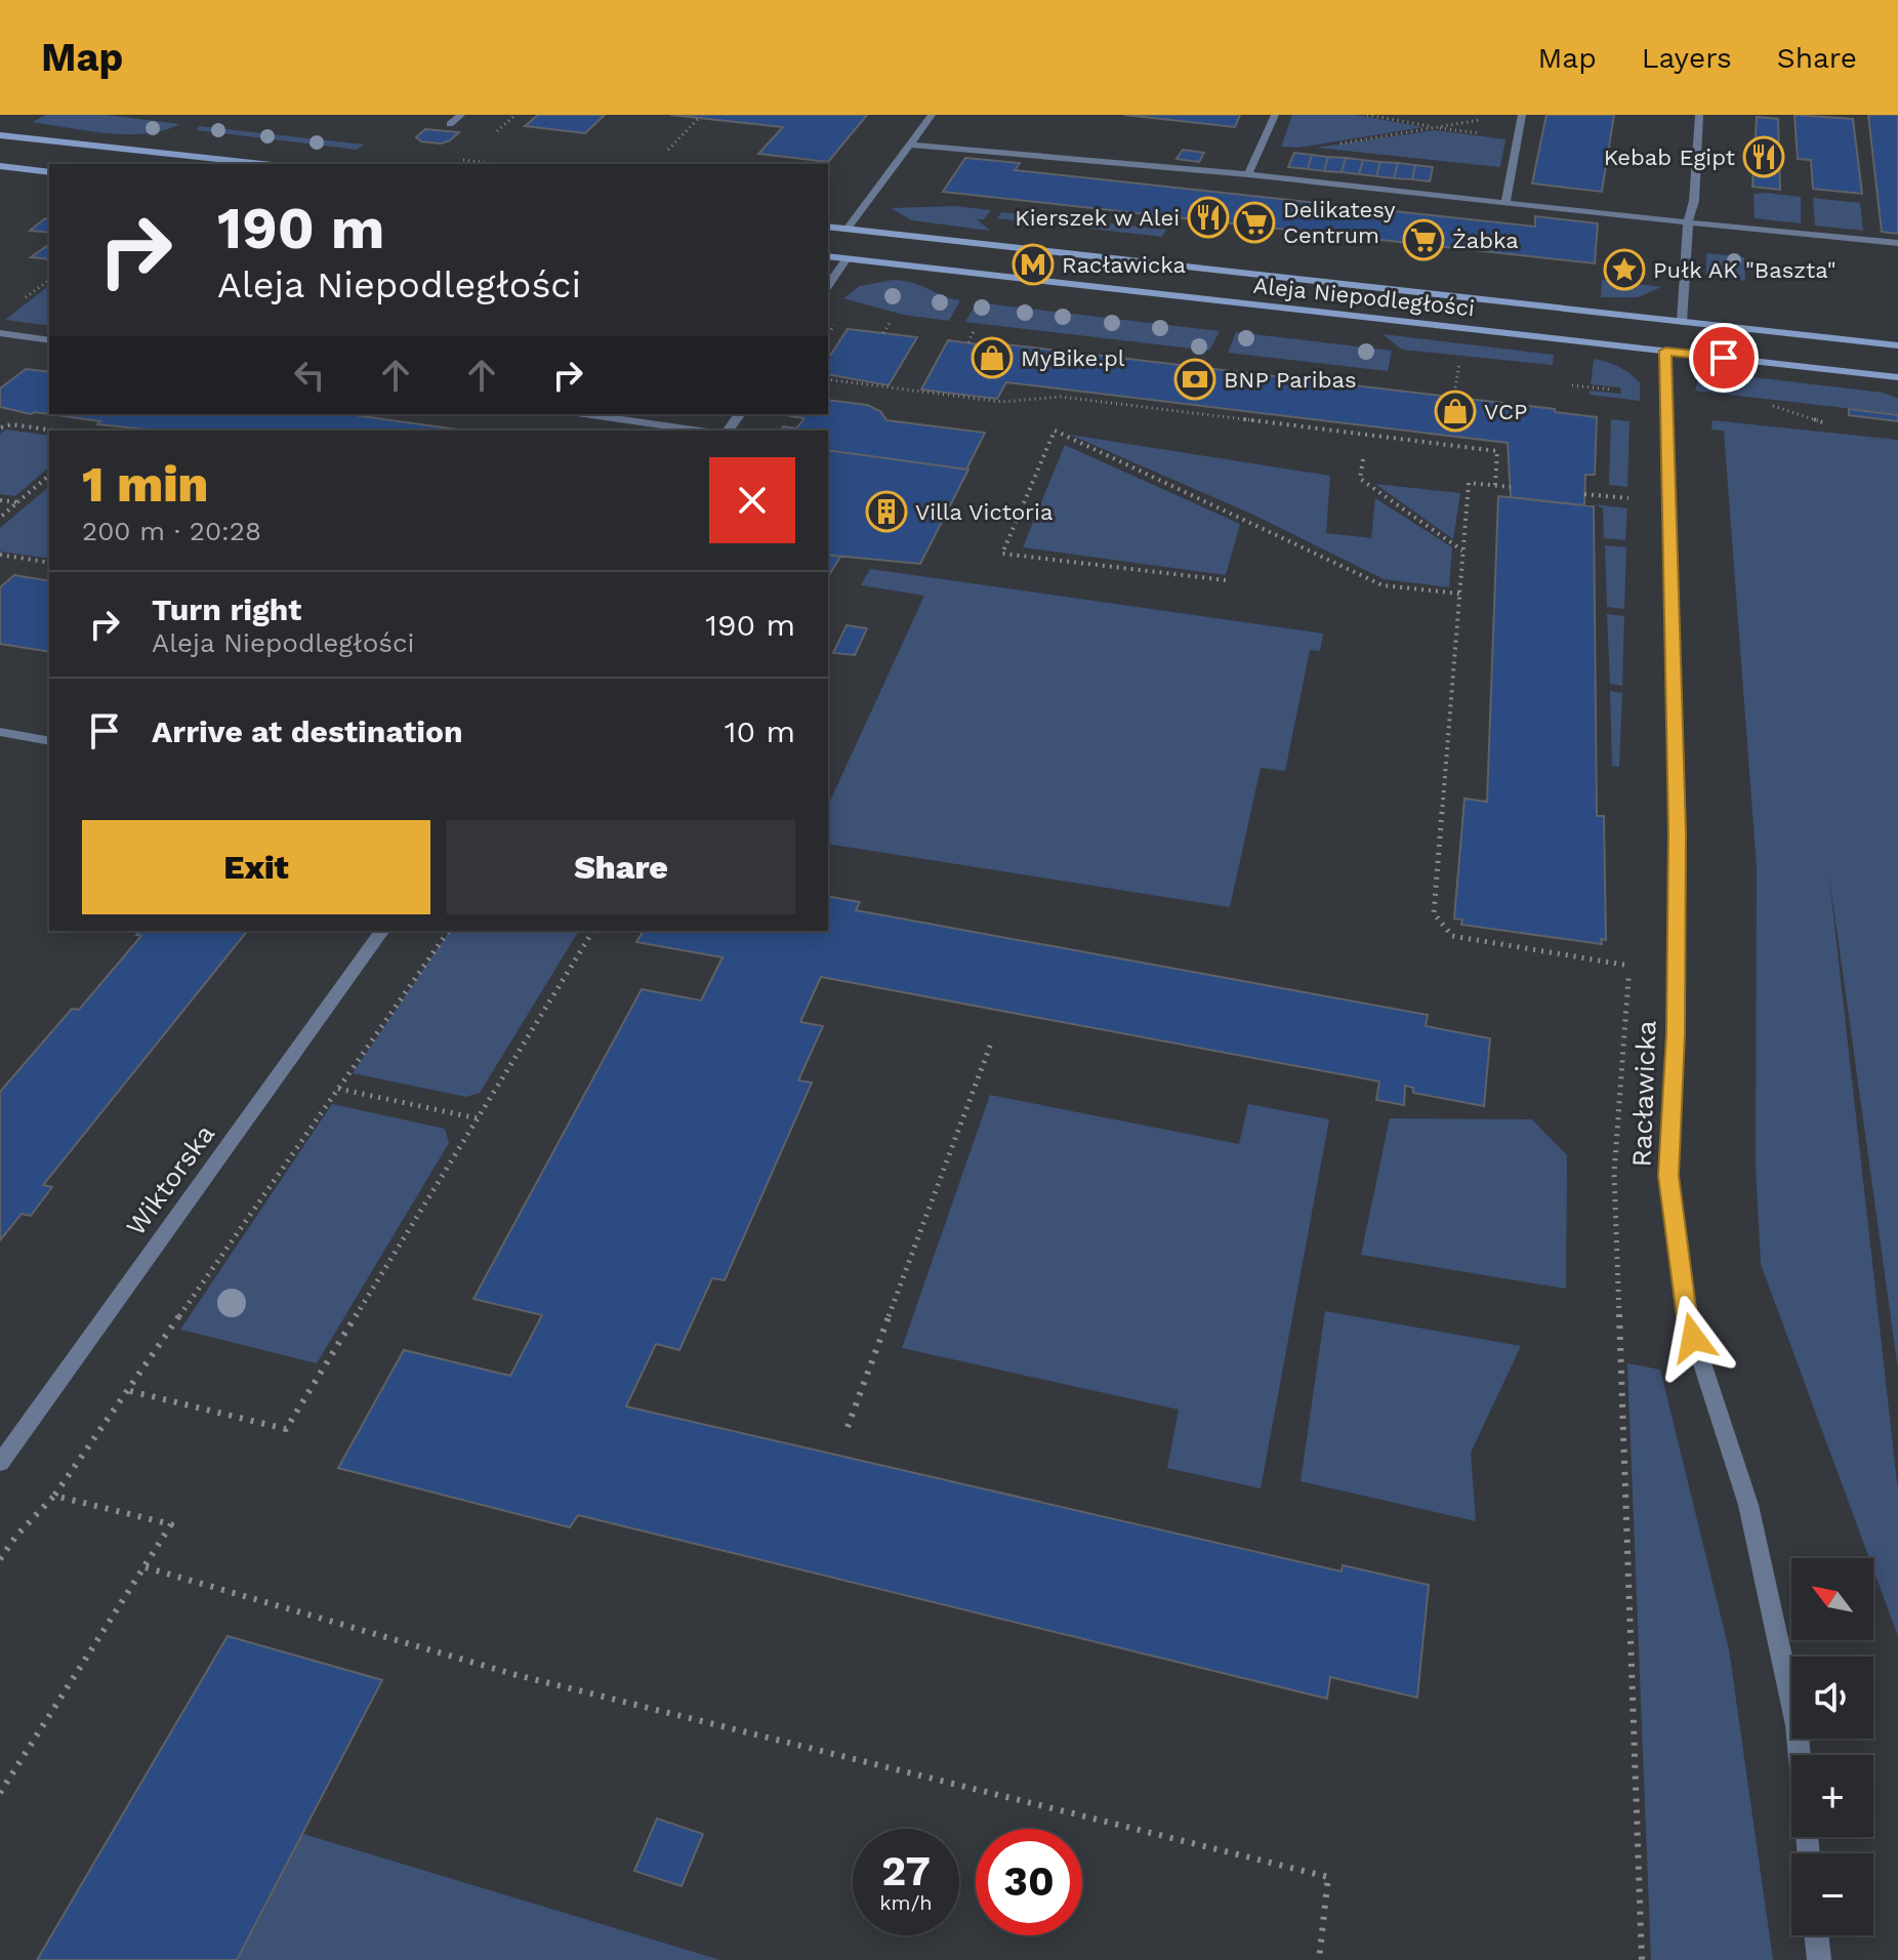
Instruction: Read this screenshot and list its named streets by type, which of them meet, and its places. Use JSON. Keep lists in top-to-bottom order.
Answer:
{
  "streets": {
    "main road": ["Aleja Niepodległości"],
    "street": ["Racławicka", "Wiktorska"]
  },
  "crossings": [
    ["Aleja Niepodległości", "Racławicka"]
  ],
  "places": {
    "restaurant": ["Kebab Egipt", "Kierszek w Alei"],
    "supermarket": ["Delikatesy Centrum", "Żabka"],
    "metro station": ["Racławicka"],
    "place": ["Pułk AK \"Baszta\""],
    "shop": ["MyBike.pl", "VCP"],
    "bank": ["BNP Paribas"],
    "building": ["Villa Victoria"]
  },
  "north": "top left",
  "page": {
    "header": "Map",
    "nav": ["Map", "Layers", "Share"],
    "turn": ["190 m", "Aleja Niepodległości"],
    "heading": ["1 min", "200 m · 20:28"],
    "list": [
      {
        "name": "Turn right",
        "note": "Aleja Niepodległości",
        "value": "190 m"
      },
      {
        "name": "Arrive at destination",
        "value": "10 m"
      }
    ],
    "buttons": ["Exit", "Share"],
    "map_buttons": ["+", "−"],
    "speed": "27 km/h",
    "limit": "30"
  }
}
